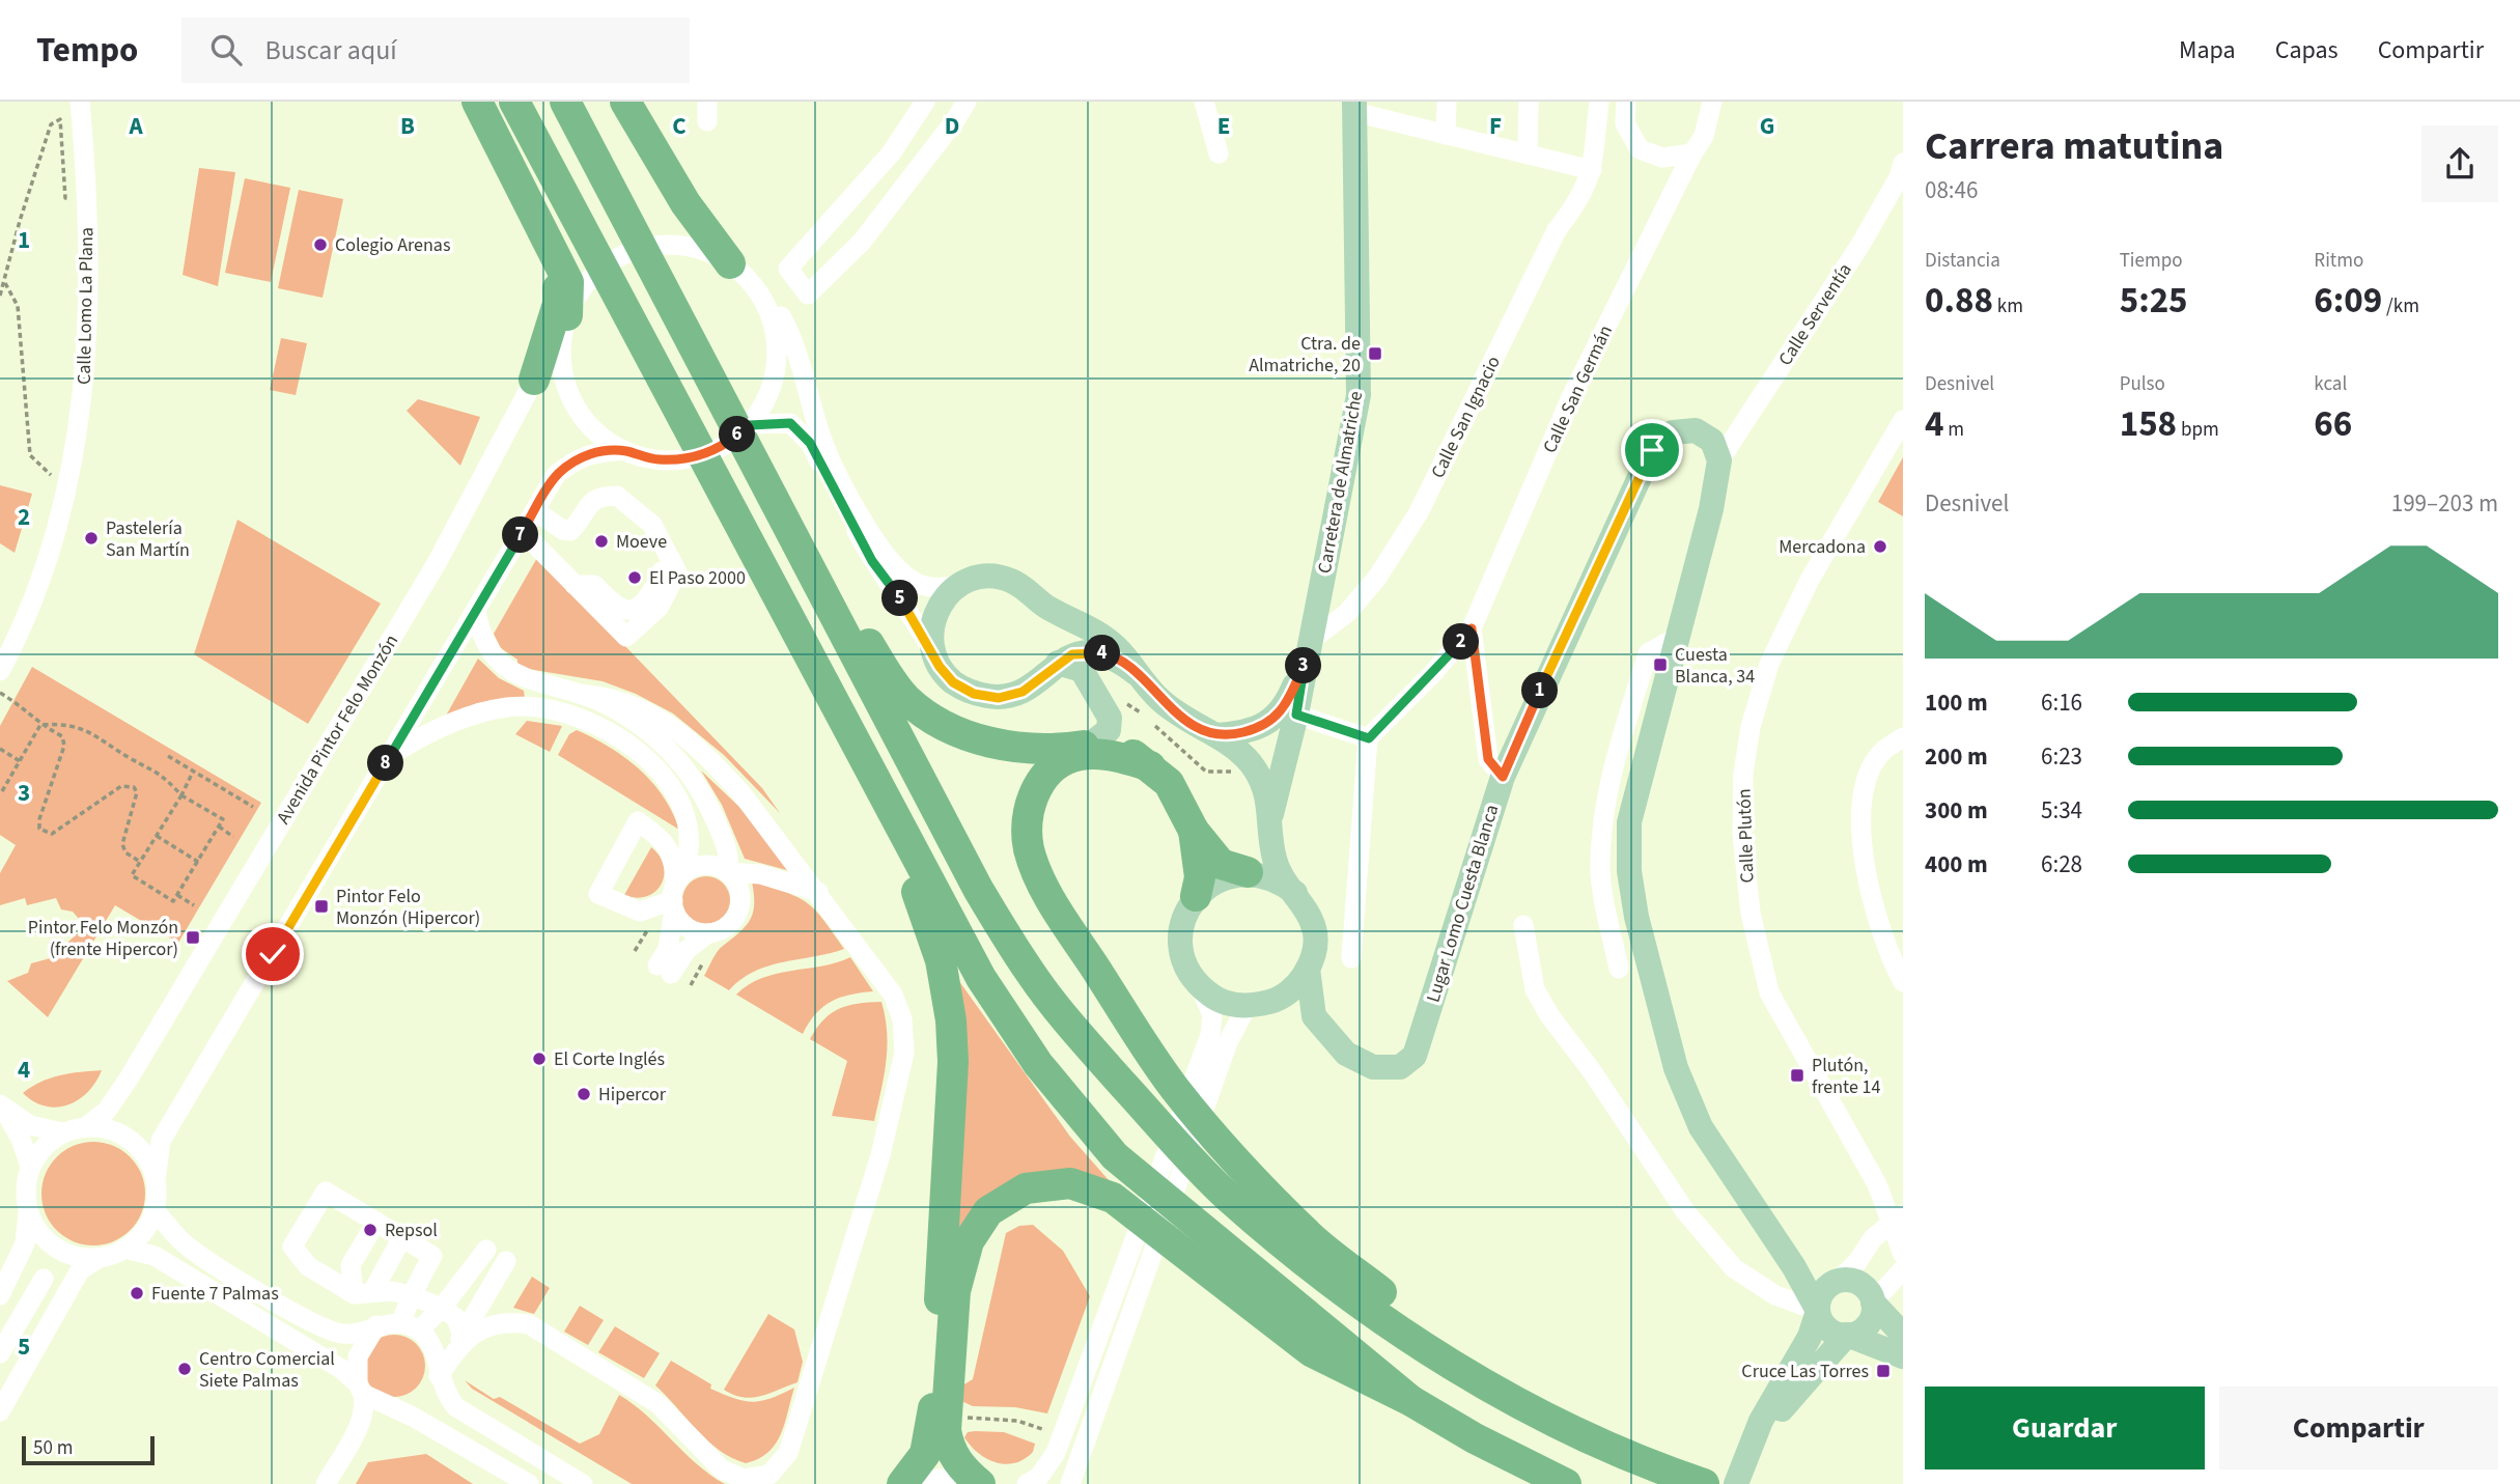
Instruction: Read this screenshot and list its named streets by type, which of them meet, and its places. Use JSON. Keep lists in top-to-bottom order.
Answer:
{
  "streets": {
    "main road": ["Carretera de Almatriche", "Lugar Lomo Cuesta Blanca"],
    "street": [
      "Calle Lomo La Plana",
      "Calle Serventía",
      "Calle San Germán",
      "Calle San Ignacio",
      "Avenida Pintor Felo Monzón",
      "Calle Plutón"
    ]
  },
  "crossings": [
    ["Calle Serventía", "Lugar Lomo Cuesta Blanca"],
    ["Calle San Ignacio", "Carretera de Almatriche"]
  ],
  "places": {
    "other": [
      "Colegio Arenas",
      "Pastelería San Martín",
      "Moeve",
      "Mercadona",
      "El Paso 2000",
      "El Corte Inglés",
      "Hipercor",
      "Repsol",
      "Fuente 7 Palmas",
      "Centro Comercial Siete Palmas"
    ],
    "transit": [
      "Ctra. de Almatriche, 20",
      "Cuesta Blanca, 34",
      "Pintor Felo Monzón (Hipercor)",
      "Pintor Felo Monzón (frente Hipercor)",
      "Plutón, frente 14",
      "Cruce Las Torres"
    ]
  },
  "scale_bar": "50 m",
  "page": {
    "header": "Tempo",
    "search": "Buscar aquí",
    "nav": ["Mapa", "Capas", "Compartir"],
    "heading": ["Carrera matutina", "08:46"],
    "stats": [
      ["Distancia", "0.88 km"],
      ["Tiempo", "5:25"],
      ["Ritmo", "6:09 /km"],
      ["Desnivel", "4 m"],
      ["Pulso", "158 bpm"],
      ["kcal", "66"]
    ],
    "pins": [
      "6",
      "7",
      "5",
      "2",
      "4",
      "3",
      "1",
      "8"
    ],
    "chart": ["Desnivel", "199–203 m"],
    "list": [
      {
        "name": "100 m",
        "note": "6:16"
      },
      {
        "name": "200 m",
        "note": "6:23"
      },
      {
        "name": "300 m",
        "note": "5:34"
      },
      {
        "name": "400 m",
        "note": "6:28"
      }
    ],
    "buttons": ["Guardar", "Compartir"],
    "scale": "50 m"
  },
  "grid": {
    "columns": [
      "A",
      "B",
      "C",
      "D",
      "E",
      "F",
      "G"
    ],
    "rows": [
      "1",
      "2",
      "3",
      "4",
      "5"
    ]
  }
}
